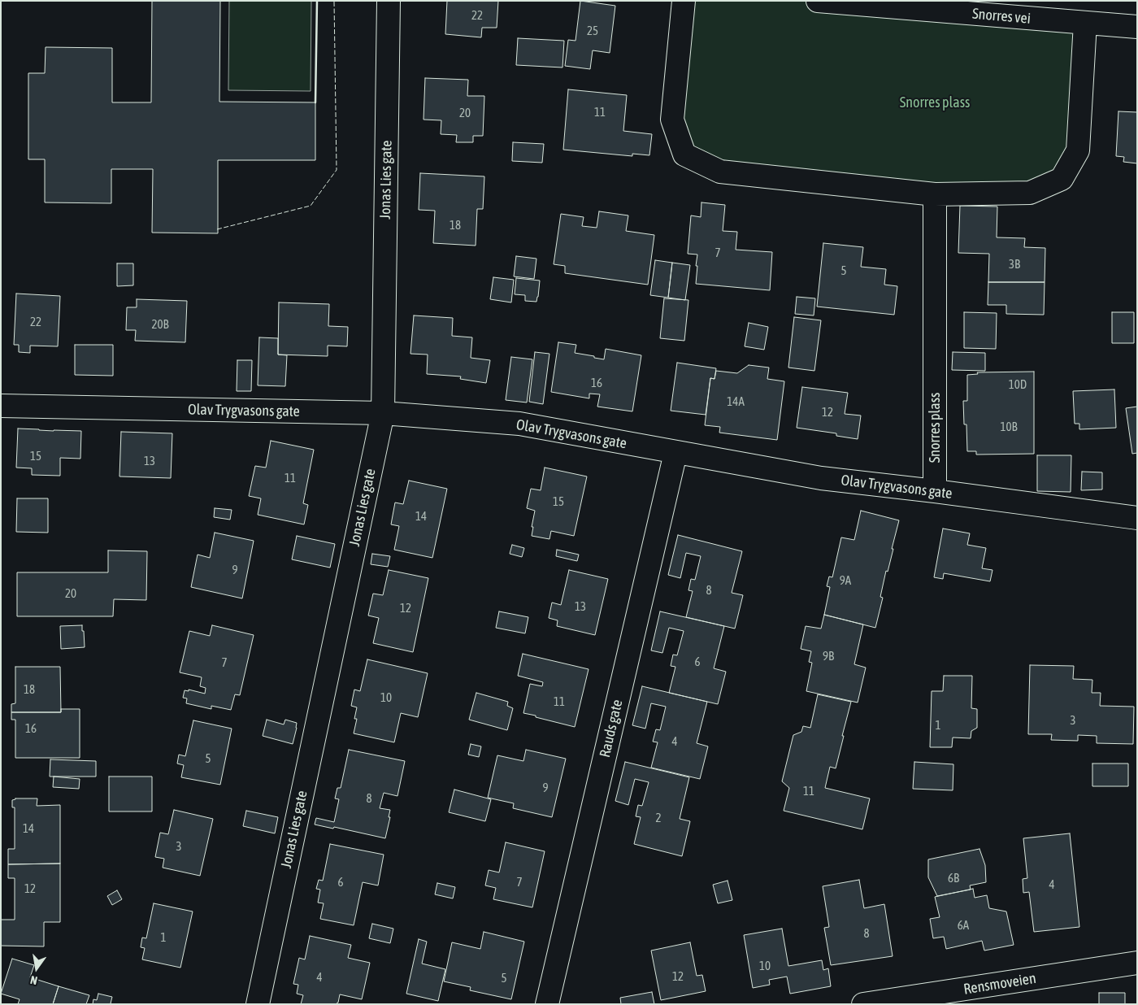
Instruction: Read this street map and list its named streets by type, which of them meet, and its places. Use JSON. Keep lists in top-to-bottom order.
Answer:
{
  "streets": {
    "street": [
      "Snorres vei",
      "Jonas Lies gate",
      "Olav Trygvasons gate",
      "Snorres plass",
      "Rauds gate",
      "Rensmoveien"
    ]
  },
  "crossings": [
    ["Jonas Lies gate", "Olav Trygvasons gate"],
    ["Olav Trygvasons gate", "Snorres plass"],
    ["Olav Trygvasons gate", "Rauds gate"]
  ],
  "parks": ["Snorres plass"],
  "house_numbers": [
    "22",
    "25",
    "11",
    "20",
    "18",
    "7",
    "3B",
    "5",
    "22",
    "20B",
    "16",
    "10D",
    "14A",
    "12",
    "10B",
    "15",
    "13",
    "11",
    "15",
    "14",
    "9",
    "9A",
    "8",
    "20",
    "13",
    "12",
    "9B",
    "6",
    "7",
    "18",
    "10",
    "11",
    "3",
    "1",
    "16",
    "4",
    "5",
    "9",
    "11",
    "8",
    "2",
    "14",
    "3",
    "6B",
    "6",
    "7",
    "4",
    "12",
    "6A",
    "8",
    "1",
    "10",
    "12",
    "4",
    "5"
  ],
  "north": "bottom"
}
